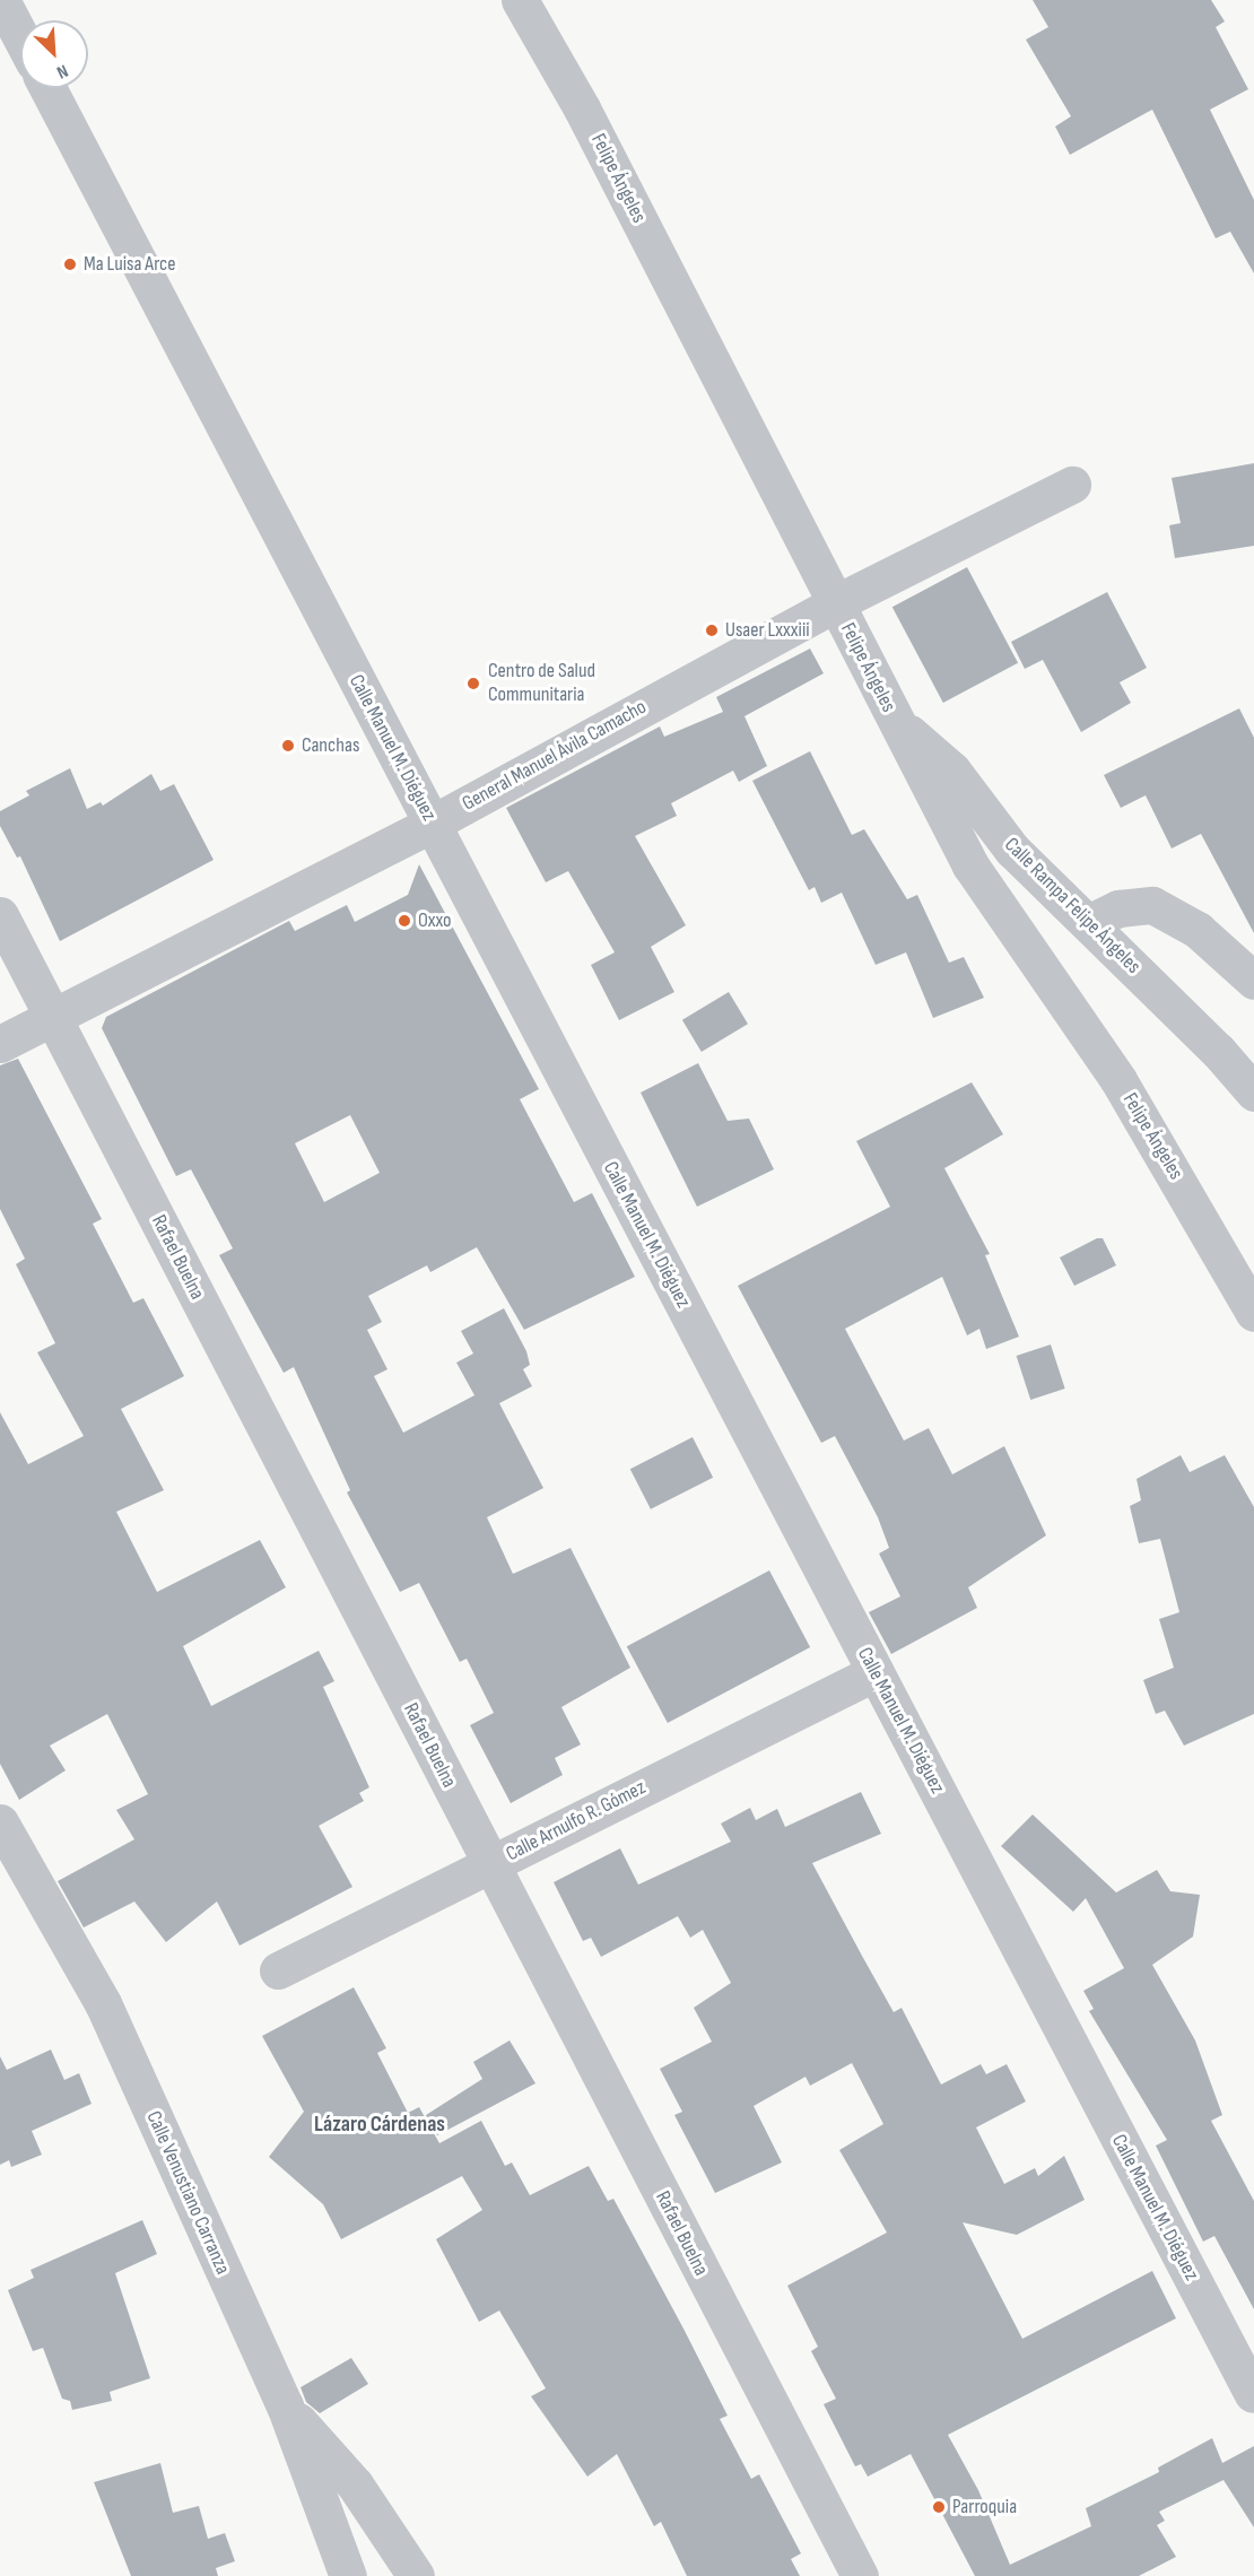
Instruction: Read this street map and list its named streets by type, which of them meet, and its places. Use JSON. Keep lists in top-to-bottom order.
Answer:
{
  "streets": {
    "street": [
      "Felipe Ángeles",
      "Calle Manuel M. Diéguez",
      "General Manuel Ávila Camacho",
      "Calle Rampa Felipe Ángeles",
      "Rafael Buelna",
      "Calle Arnulfo R. Gómez",
      "Calle Venustiano Carranza"
    ]
  },
  "crossings": [
    ["Felipe Ángeles", "General Manuel Ávila Camacho"],
    ["Felipe Ángeles", "Calle Rampa Felipe Ángeles"],
    ["Calle Manuel M. Diéguez", "General Manuel Ávila Camacho"],
    ["Calle Manuel M. Diéguez", "Calle Arnulfo R. Gómez"],
    ["General Manuel Ávila Camacho", "Rafael Buelna"],
    ["Rafael Buelna", "Calle Arnulfo R. Gómez"]
  ],
  "districts": ["Lázaro Cárdenas"],
  "places": [
    "Ma Luisa Arce",
    "Usaer Lxxxiii",
    "Centro de Salud Communitaria",
    "Canchas",
    "Oxxo",
    "Parroquia"
  ],
  "north": "bottom right"
}
